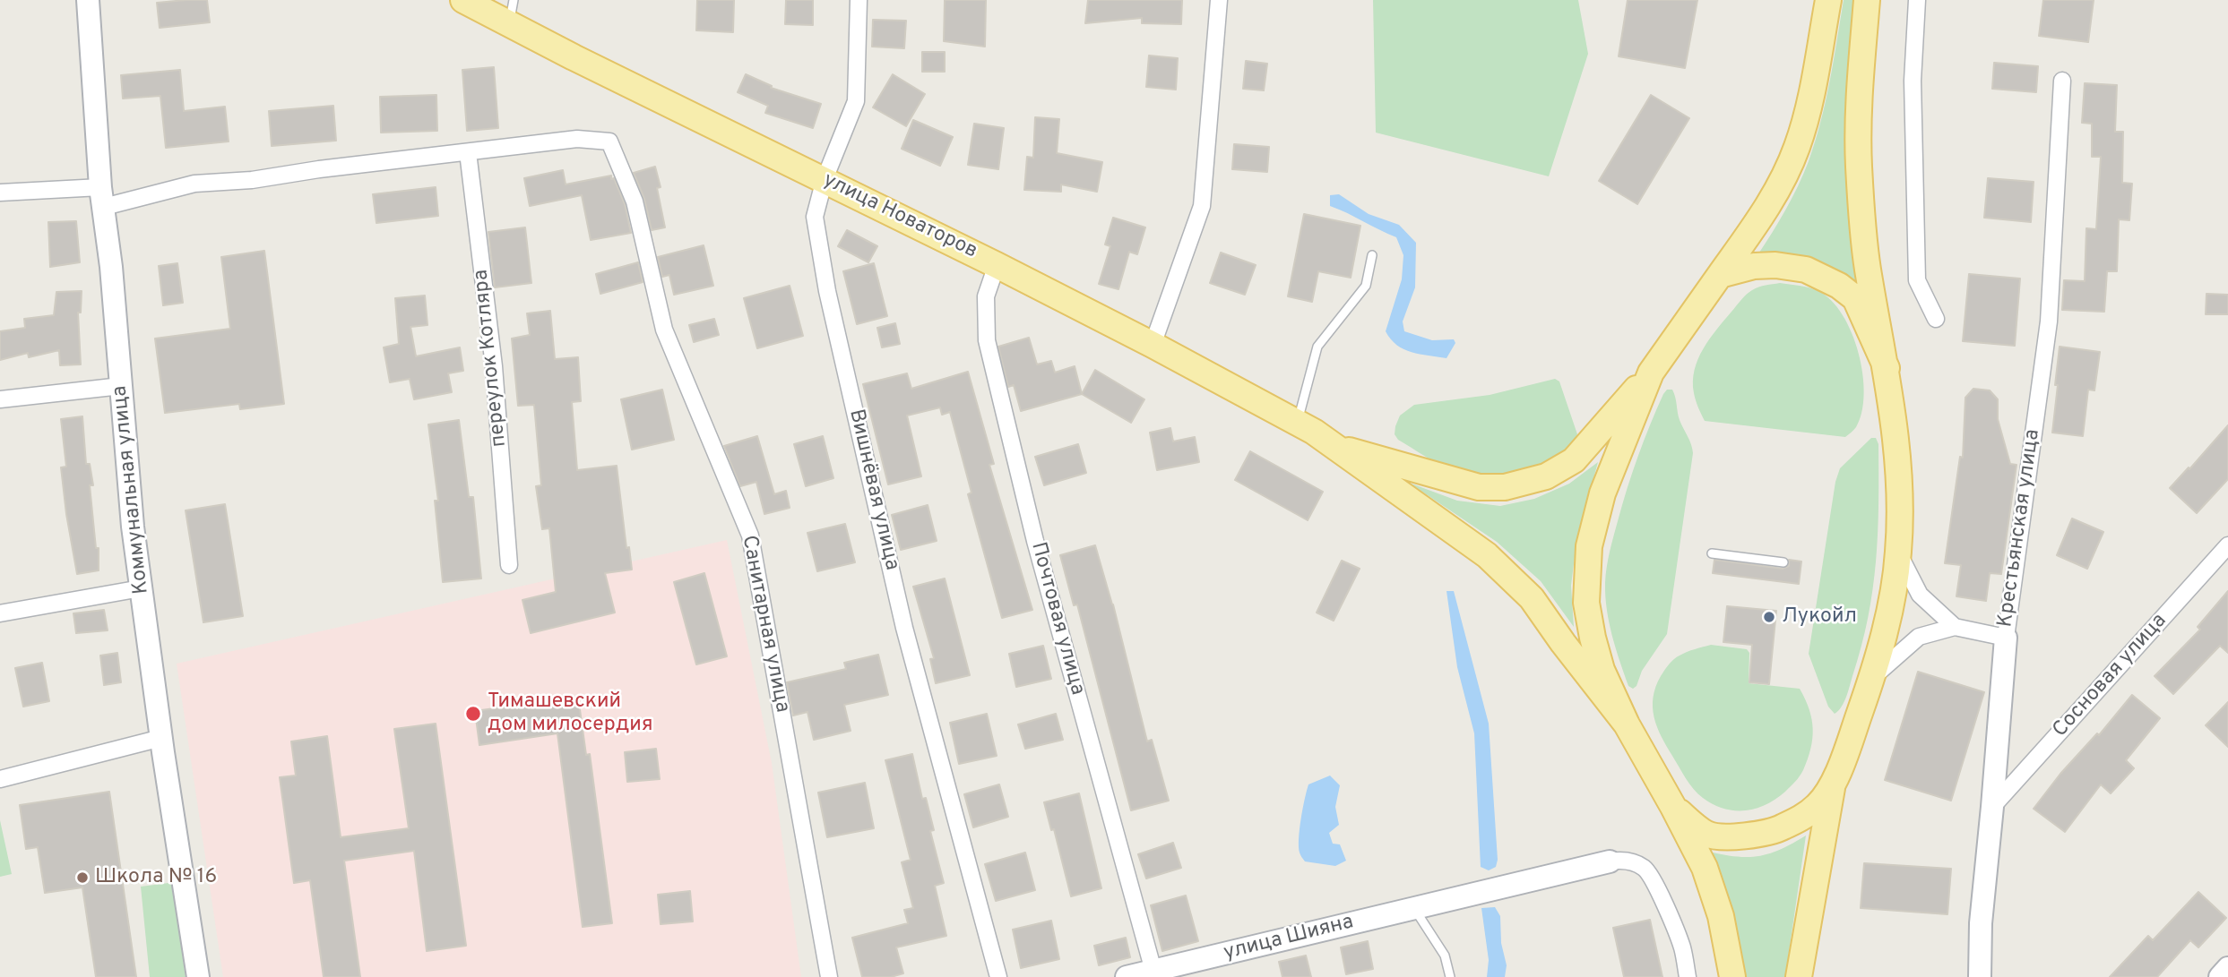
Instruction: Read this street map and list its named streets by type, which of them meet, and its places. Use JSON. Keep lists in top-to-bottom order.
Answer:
{
  "streets": {
    "main road": [
      "улица Новаторов",
      "Коммунальная улица",
      "Крестьянская улица",
      "улица Шияна"
    ],
    "street": [
      "переулок Котляра",
      "Вишнёвая улица",
      "Почтовая улица",
      "Санитарная улица",
      "Сосновая улица"
    ]
  },
  "crossings": [
    ["улица Новаторов", "Вишнёвая улица"],
    ["улица Новаторов", "Почтовая улица"],
    ["переулок Котляра", "Санитарная улица"],
    ["Крестьянская улица", "Сосновая улица"],
    ["Почтовая улица", "улица Шияна"]
  ],
  "places": ["Лукойл", "Тимашевский дом милосердия", "Школа № 16"]
}
